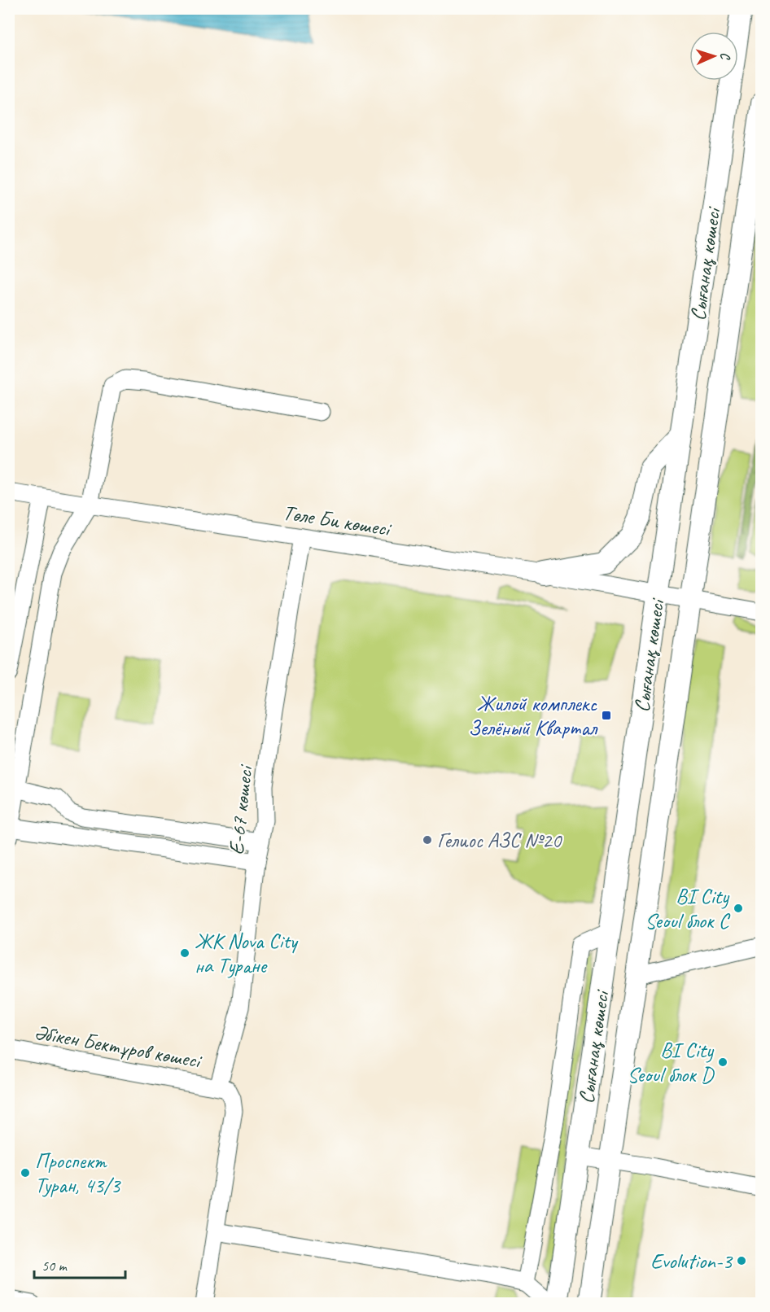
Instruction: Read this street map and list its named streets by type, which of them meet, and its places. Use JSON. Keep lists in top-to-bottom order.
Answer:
{
  "streets": {
    "main road": ["Сығанақ көшесі"],
    "street": ["Төле Би көшесі", "Е-67 көшесі", "Әбікен Бектұров көшесі"]
  },
  "crossings": [
    ["Сығанақ көшесі", "Төле Би көшесі"],
    ["Төле Би көшесі", "Е-67 көшесі"],
    ["Е-67 көшесі", "Әбікен Бектұров көшесі"]
  ],
  "places": {
    "transit": ["Жилой комплекс Зелёный Квартал"],
    "other": [
      "Гелиос АЗС №20",
      "BI City Seoul блок C",
      "ЖК Nova City на Туране",
      "BI City Seoul блок D",
      "Проспект Туран, 43/3",
      "Evolution-3"
    ]
  },
  "scale_bar": "50 m",
  "north": "right"
}
